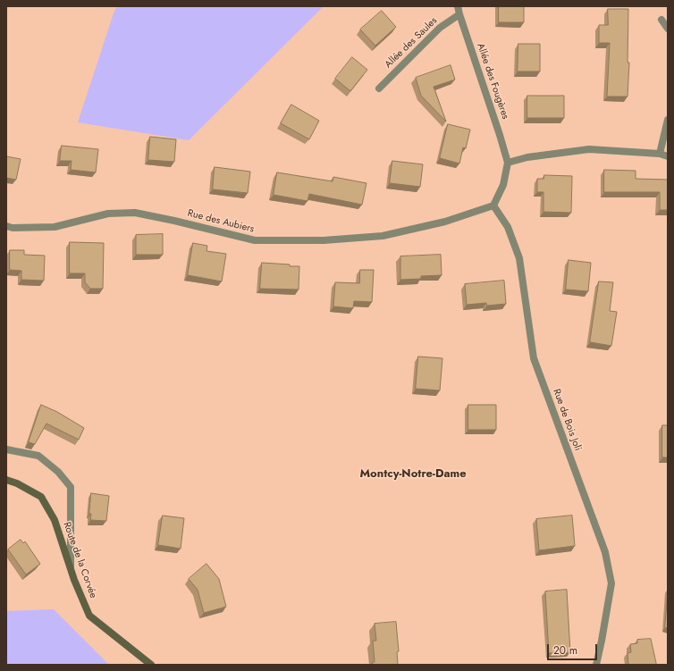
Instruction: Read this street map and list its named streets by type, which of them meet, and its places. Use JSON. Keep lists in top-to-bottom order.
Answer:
{
  "streets": {
    "street": [
      "Allée des Saules",
      "Allée des Fougères",
      "Rue des Aubiers",
      "Rue de Bois Joli",
      "Route de la Corvée"
    ]
  },
  "crossings": [
    ["Allée des Saules", "Allée des Fougères"],
    ["Allée des Fougères", "Rue des Aubiers"],
    ["Allée des Fougères", "Rue de Bois Joli"],
    ["Rue des Aubiers", "Rue de Bois Joli"]
  ],
  "districts": ["Montcy-Notre-Dame"],
  "scale_bar": "20 m"
}
